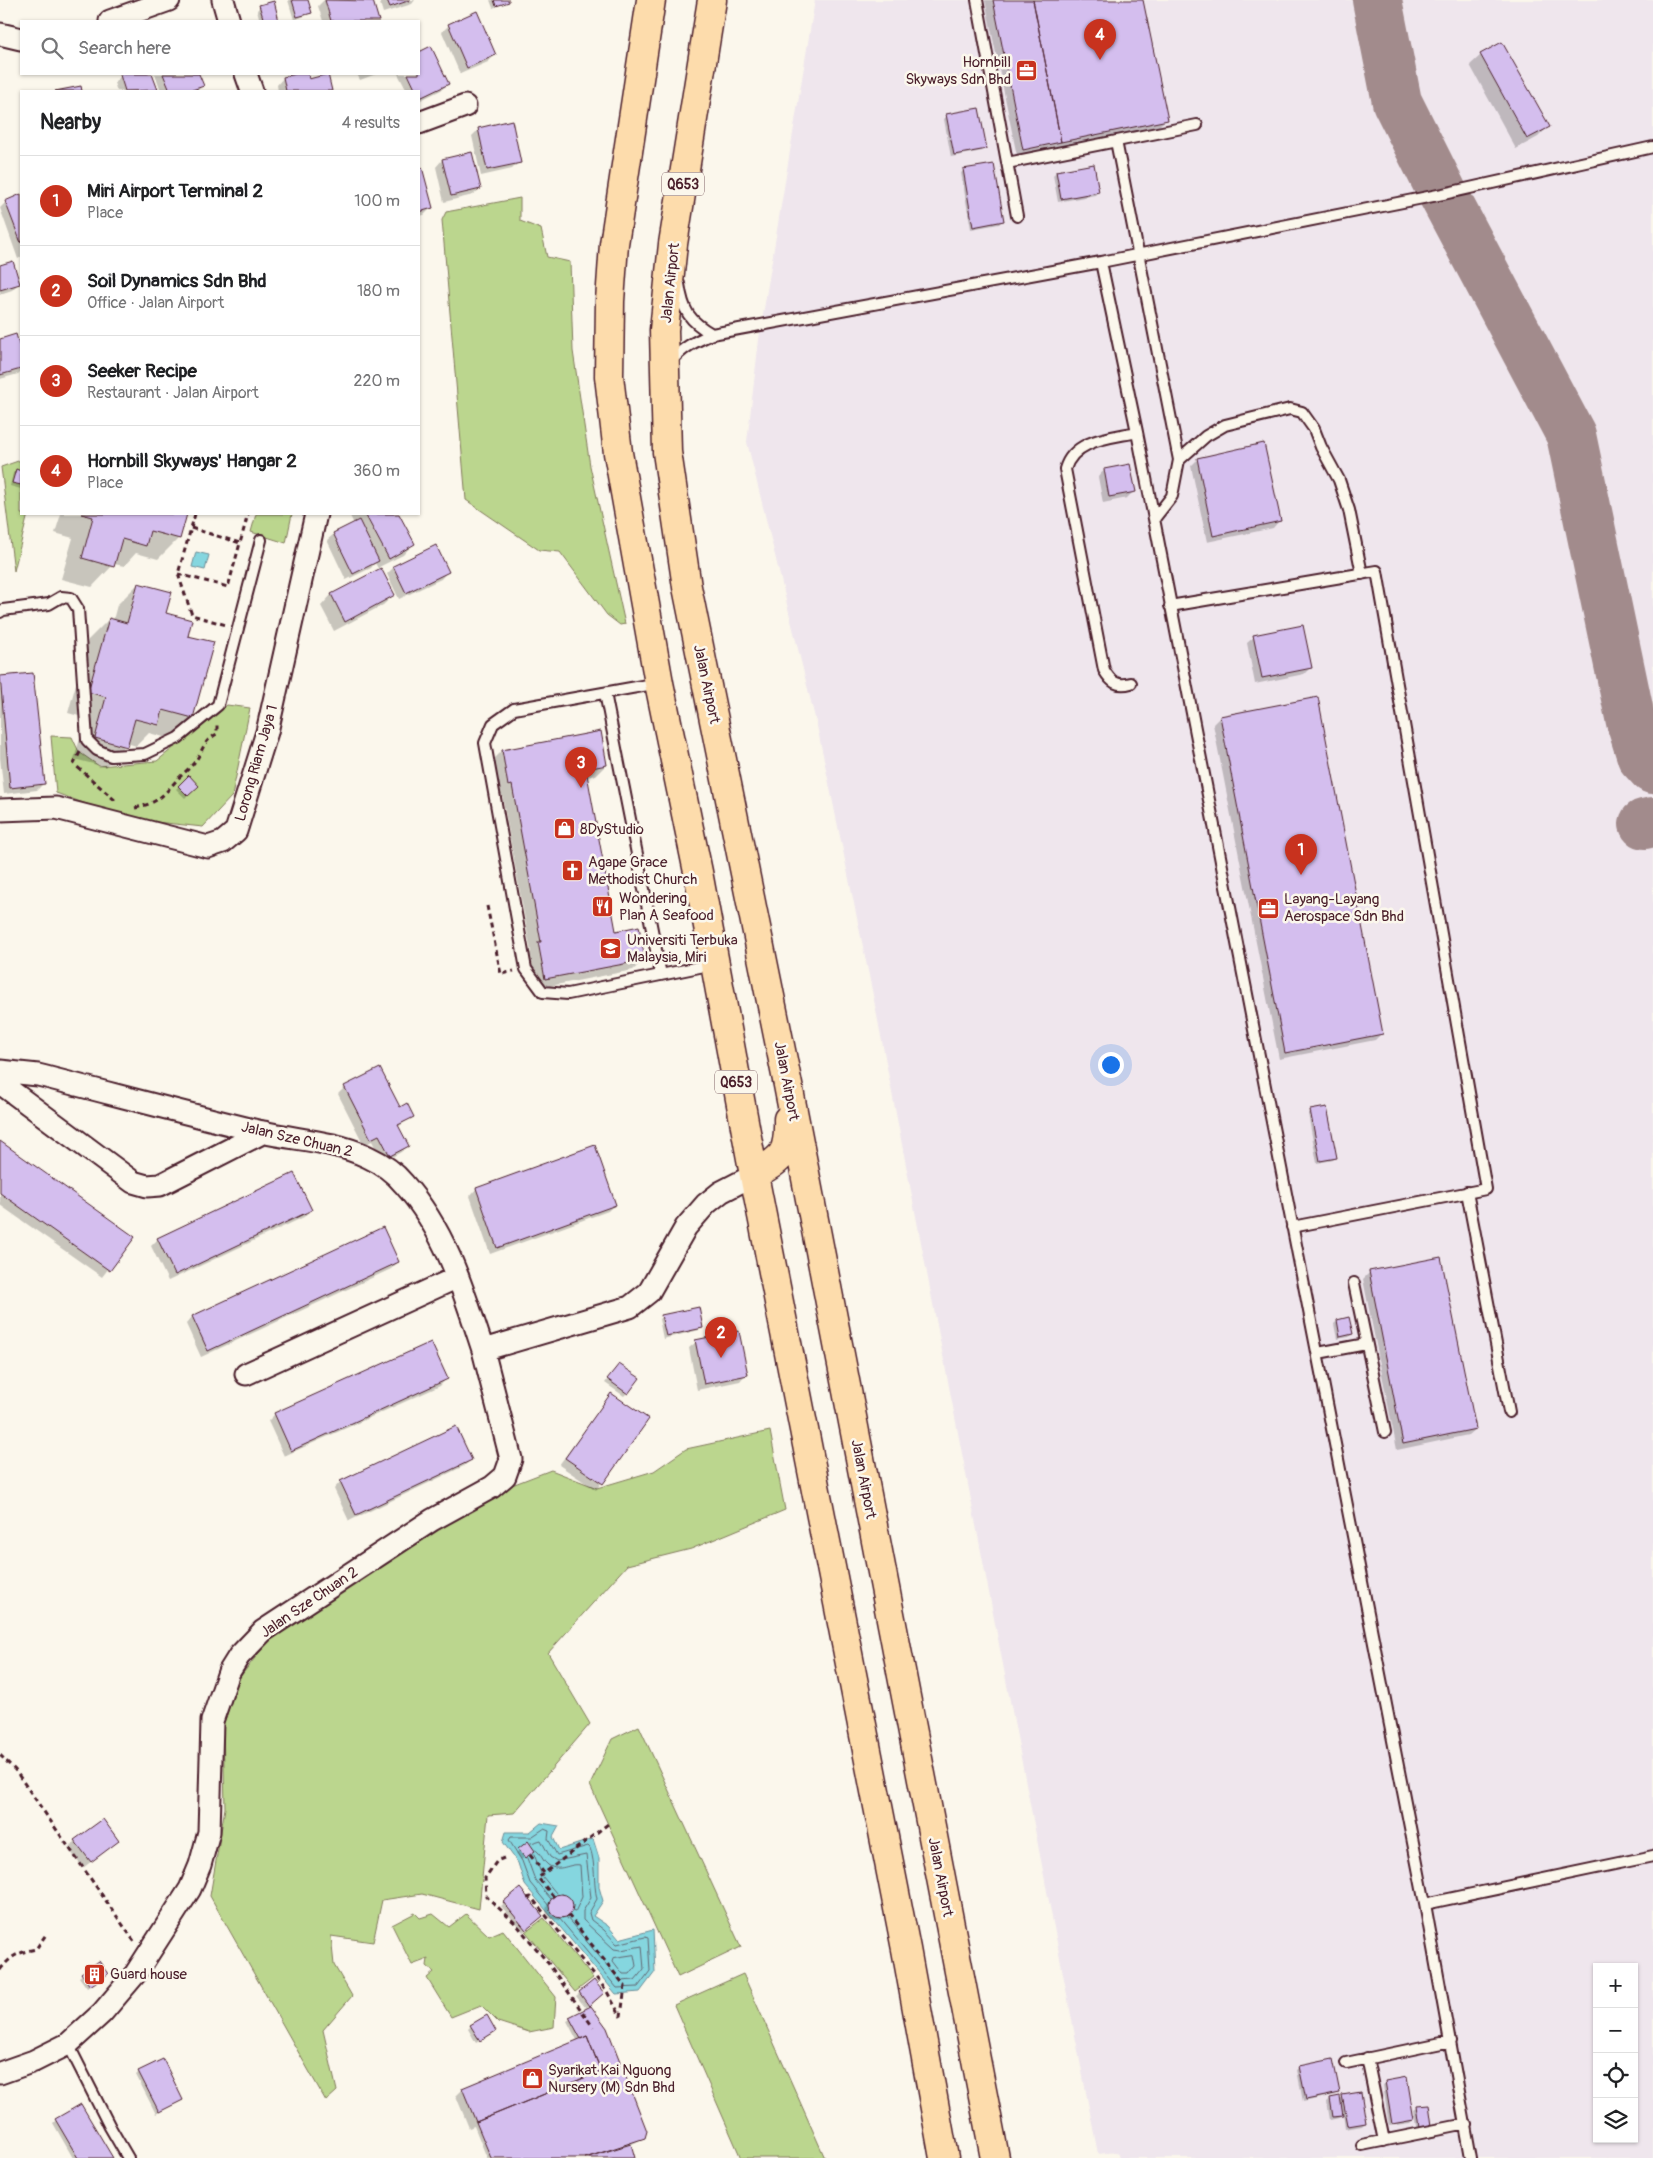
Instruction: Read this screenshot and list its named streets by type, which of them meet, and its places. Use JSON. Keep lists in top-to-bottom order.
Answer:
{
  "streets": {
    "main road": ["Q653", "Jalan Airport"],
    "street": ["Lorong Riam Jaya 1", "Jalan Sze Chuan 2"]
  },
  "places": {
    "office": ["Hornbill Skyways Sdn Bhd", "Layang-Layang Aerospace Sdn Bhd"],
    "shop": ["8DyStudio", "Syarikat Kai Nguong Nursery (M) Sdn Bhd"],
    "church": ["Agape Grace Methodist Church"],
    "restaurant": ["Wondering Plan A Seafood"],
    "school or university": ["Universiti Terbuka Malaysia, Miri"],
    "building": ["Guard house"]
  },
  "page": {
    "pins": [
      "4",
      "3",
      "1",
      "2"
    ],
    "search": "Search here",
    "heading": ["Nearby", "4 results"],
    "list": [
      {
        "mark": "1",
        "name": "Miri Airport Terminal 2",
        "note": "Place",
        "value": "100 m"
      },
      {
        "mark": "2",
        "name": "Soil Dynamics Sdn Bhd",
        "note": "Office · Jalan Airport",
        "value": "180 m"
      },
      {
        "mark": "3",
        "name": "Seeker Recipe",
        "note": "Restaurant · Jalan Airport",
        "value": "220 m"
      },
      {
        "mark": "4",
        "name": "Hornbill Skyways' Hangar 2",
        "note": "Place",
        "value": "360 m"
      }
    ],
    "map_buttons": ["+", "−"]
  }
}
